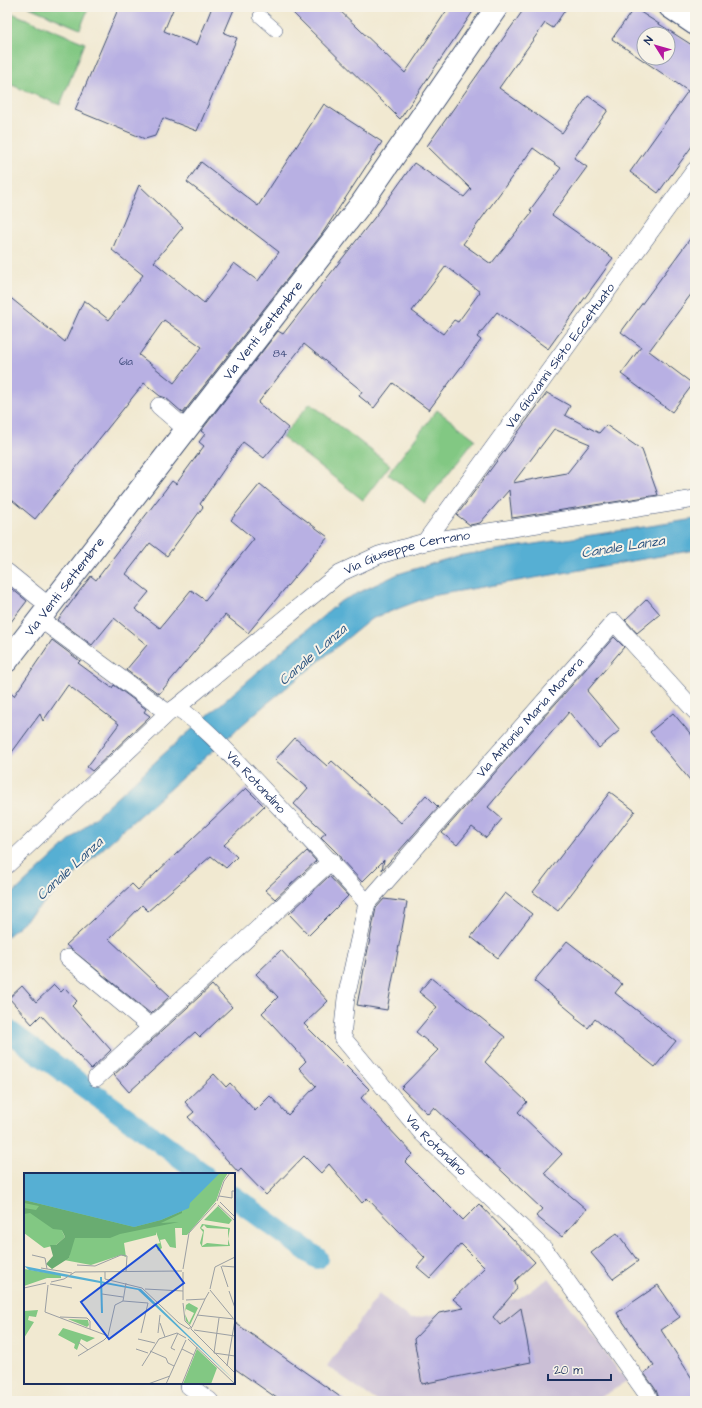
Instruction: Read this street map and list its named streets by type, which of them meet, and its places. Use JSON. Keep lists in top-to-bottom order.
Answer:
{
  "streets": {
    "main road": ["Via Venti Settembre"],
    "street": [
      "Via Giovanni Sisto Eccettuato",
      "Via Giuseppe Cerrano",
      "Via Antonio Maria Morera",
      "Via Rotondino"
    ]
  },
  "crossings": [
    ["Via Venti Settembre", "Via Rotondino"],
    ["Via Giovanni Sisto Eccettuato", "Via Giuseppe Cerrano"],
    ["Via Giuseppe Cerrano", "Via Rotondino"],
    ["Via Antonio Maria Morera", "Via Rotondino"]
  ],
  "water": ["Canale Lanza"],
  "house_numbers": ["84", "61a"],
  "scale_bar": "20 m",
  "north": "top left"
}
